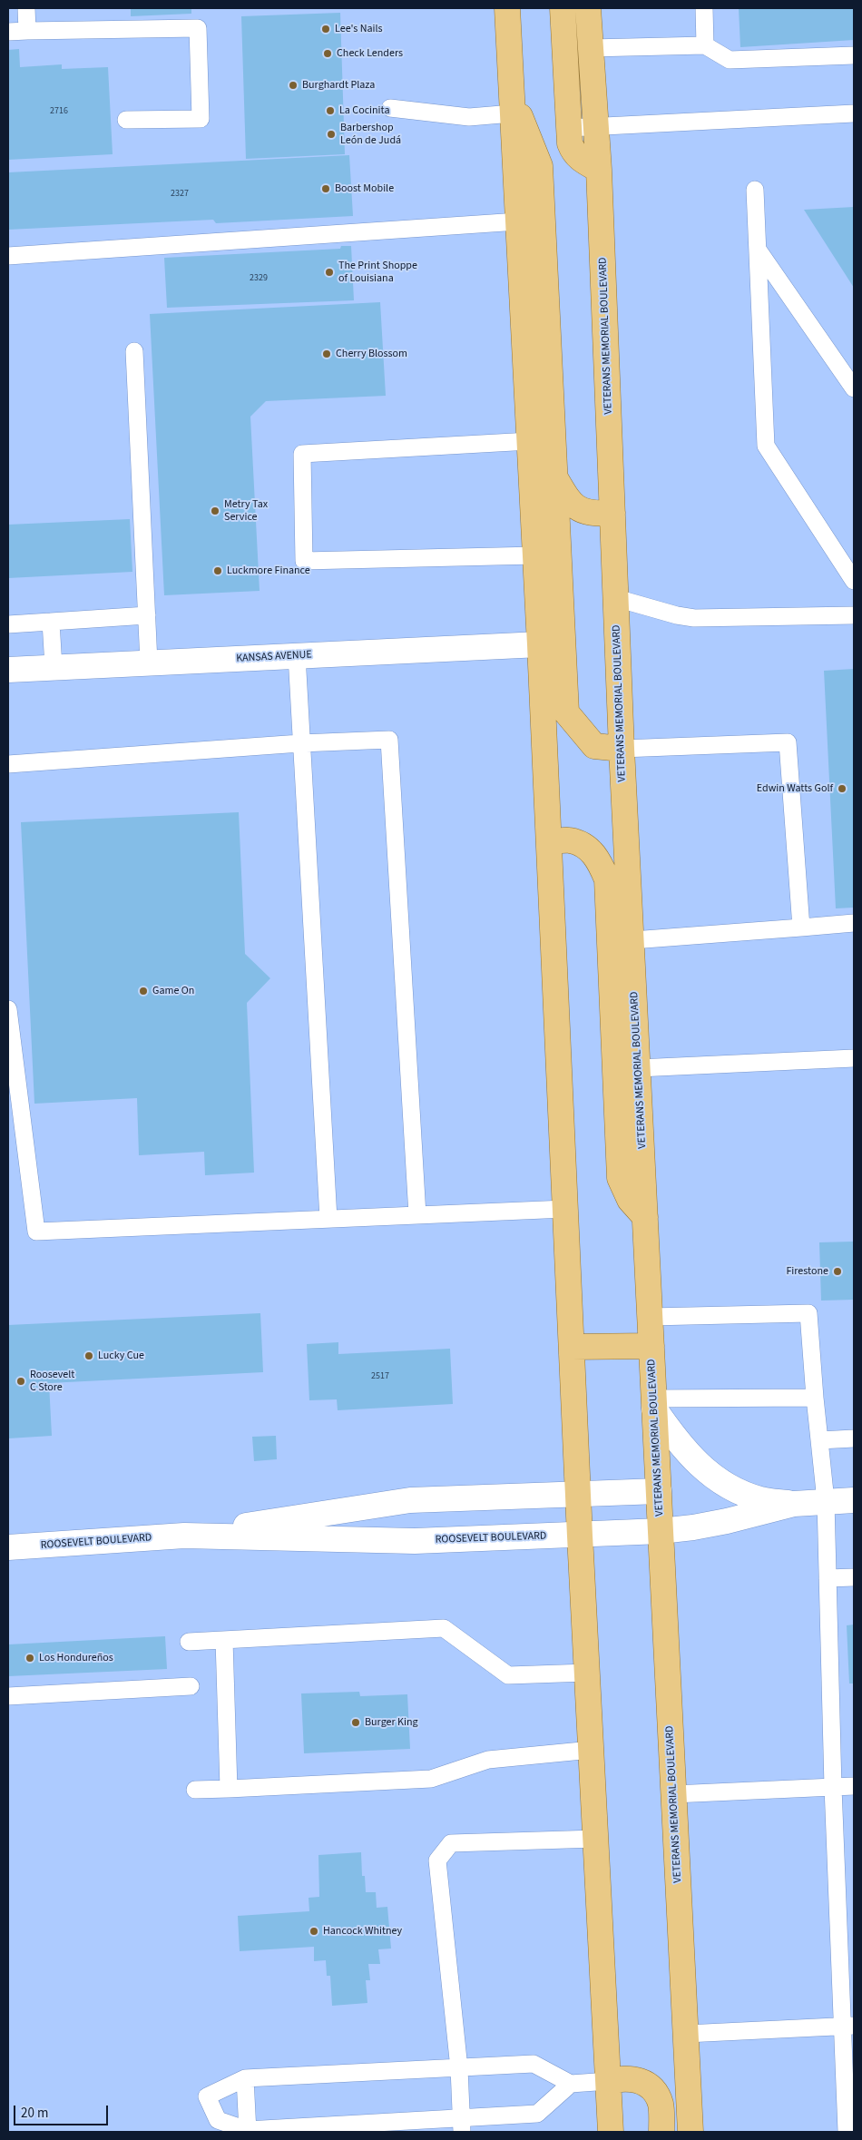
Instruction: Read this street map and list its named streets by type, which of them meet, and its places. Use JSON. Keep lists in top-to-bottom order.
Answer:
{
  "streets": {
    "main road": ["VETERANS MEMORIAL BOULEVARD"],
    "street": ["KANSAS AVENUE", "ROOSEVELT BOULEVARD"]
  },
  "crossings": [
    ["VETERANS MEMORIAL BOULEVARD", "ROOSEVELT BOULEVARD"]
  ],
  "places": [
    "Lee's Nails",
    "Check Lenders",
    "Burghardt Plaza",
    "La Cocinita",
    "Barbershop León de Judá",
    "Boost Mobile",
    "The Print Shoppe of Louisiana",
    "Cherry Blossom",
    "Metry Tax Service",
    "Luckmore Finance",
    "Edwin Watts Golf",
    "Game On",
    "Firestone",
    "Lucky Cue",
    "Roosevelt C Store",
    "Los Hondureños",
    "Burger King",
    "Hancock Whitney"
  ],
  "house_numbers": [
    "2716",
    "2327",
    "2329",
    "2517"
  ],
  "scale_bar": "20 m"
}
